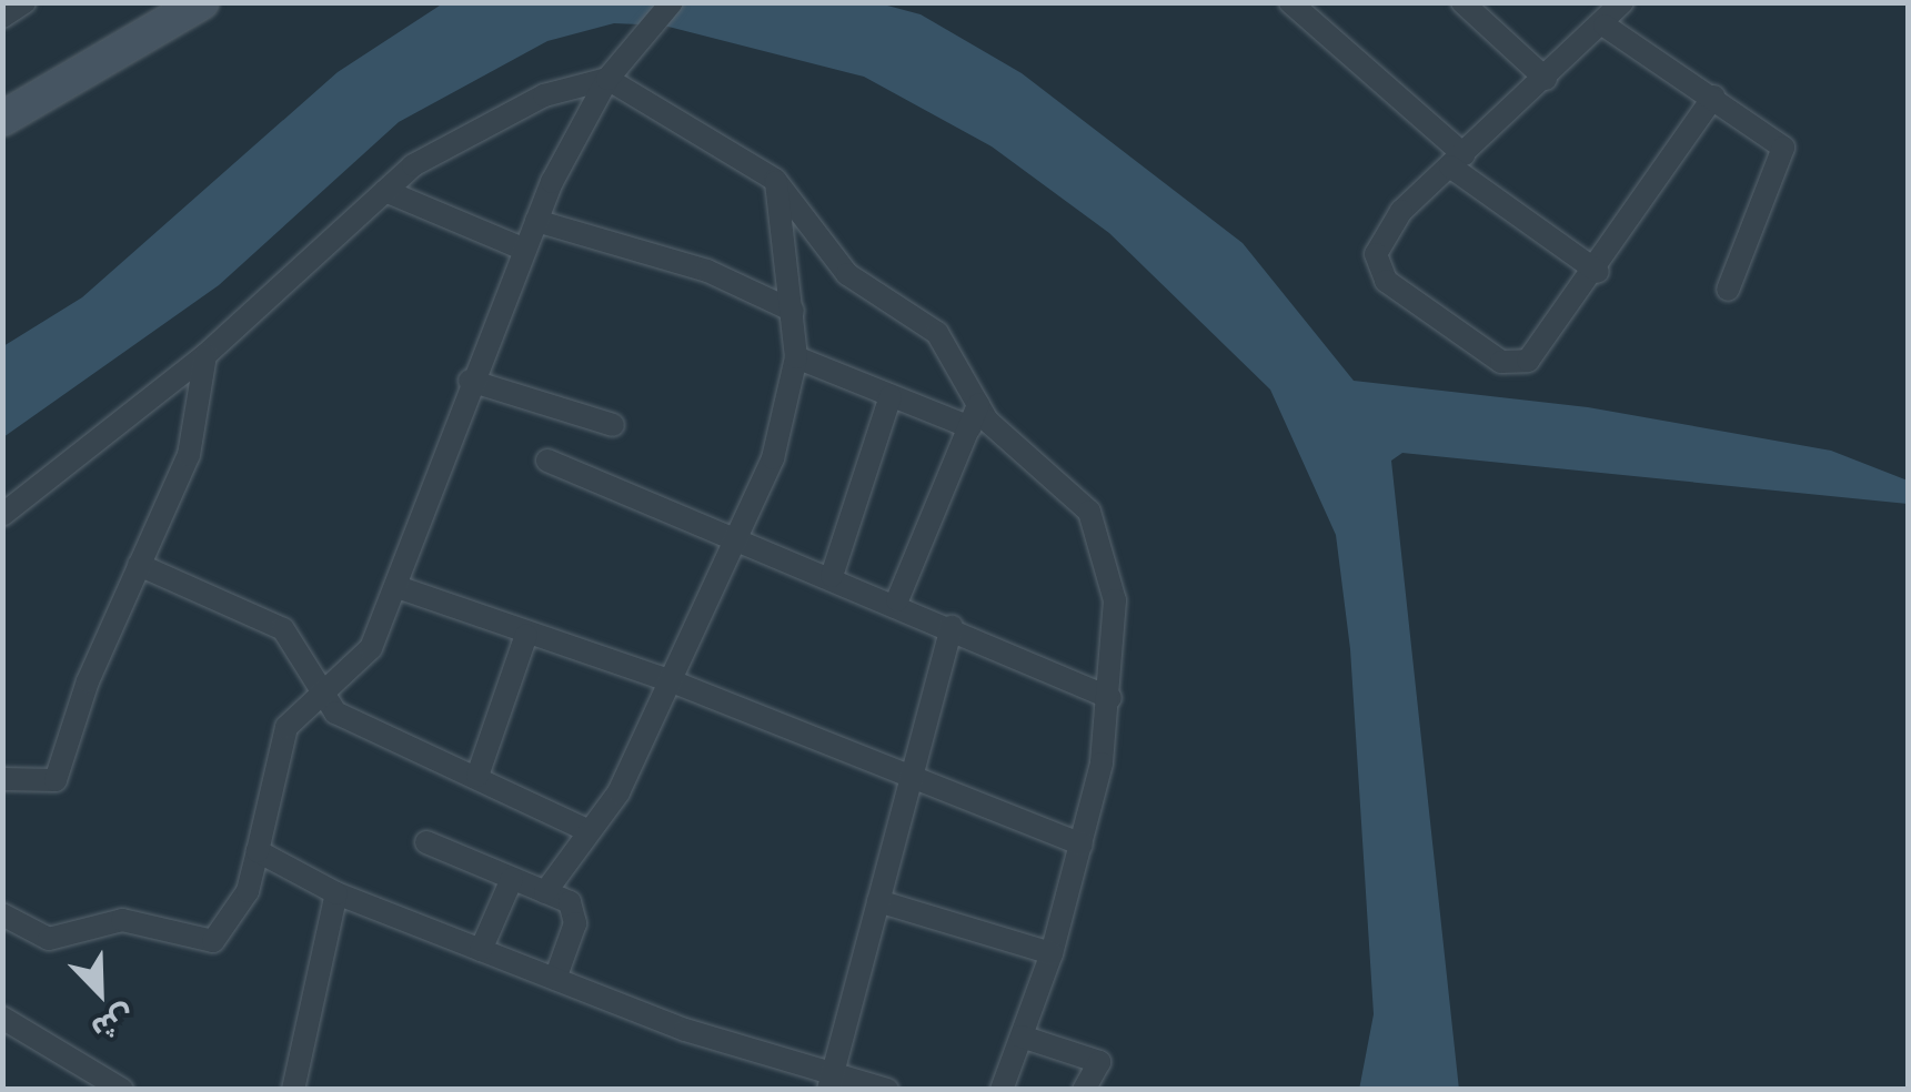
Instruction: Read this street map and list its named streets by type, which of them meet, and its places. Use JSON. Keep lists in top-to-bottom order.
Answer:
{
  "north": "bottom right"
}
